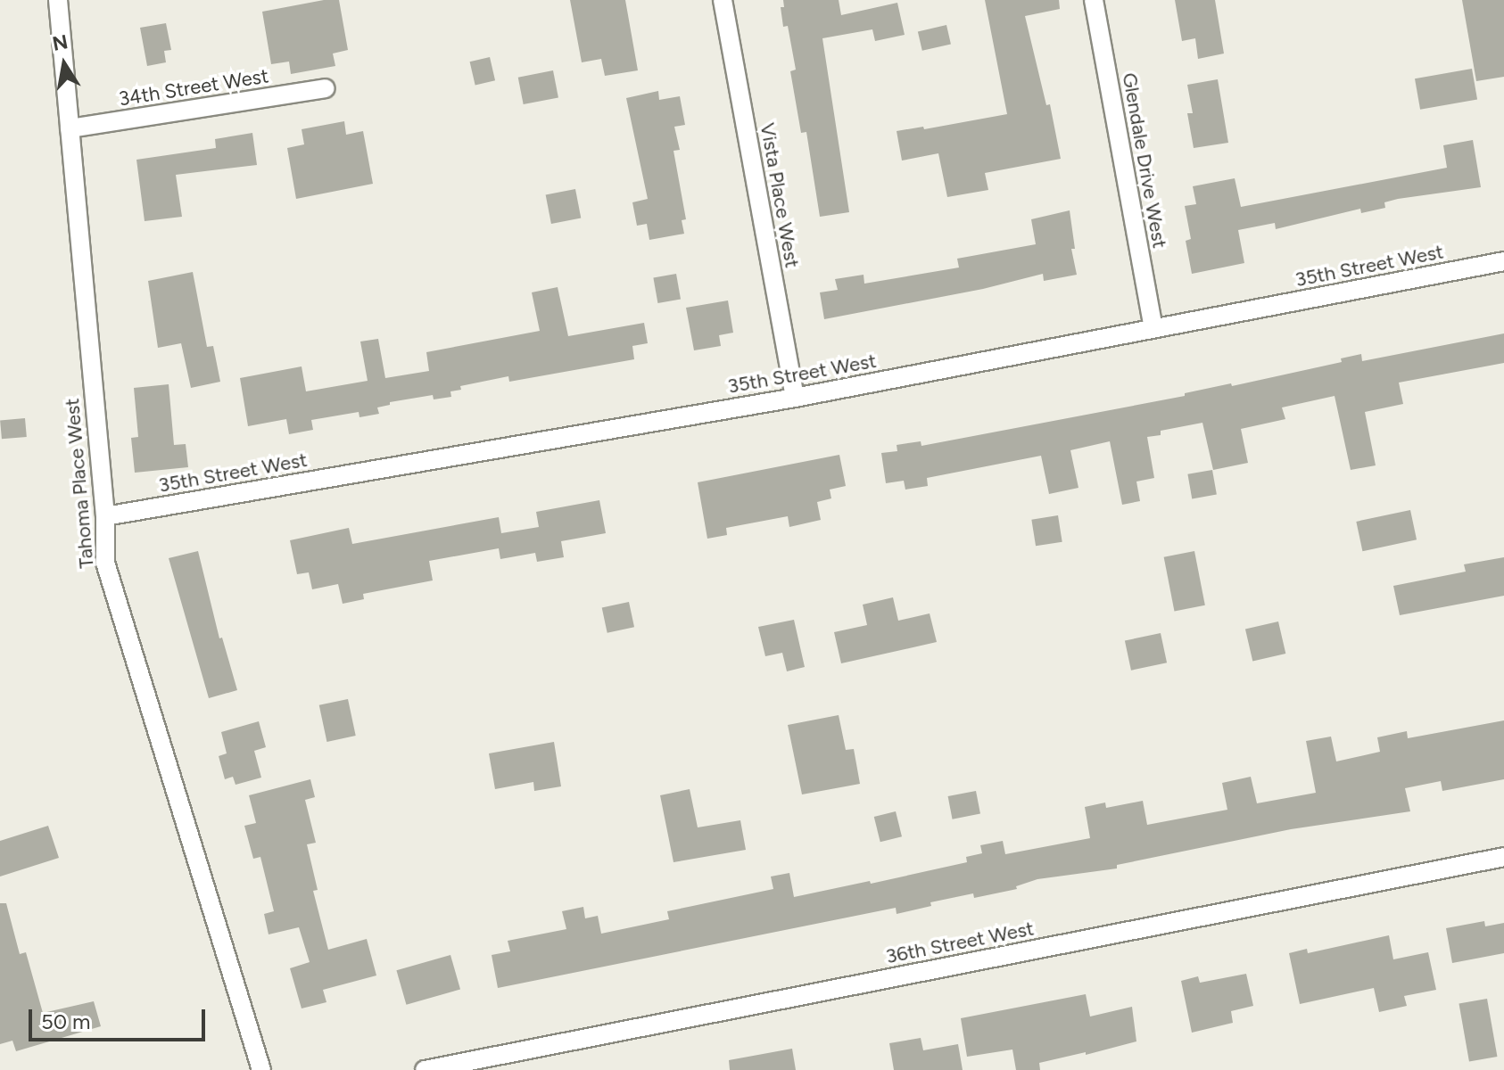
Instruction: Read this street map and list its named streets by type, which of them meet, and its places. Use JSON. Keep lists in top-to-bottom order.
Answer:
{
  "streets": {
    "street": [
      "34th Street West",
      "Glendale Drive West",
      "Vista Place West",
      "35th Street West",
      "Tahoma Place West",
      "36th Street West"
    ]
  },
  "crossings": [
    ["34th Street West", "Tahoma Place West"],
    ["Glendale Drive West", "35th Street West"],
    ["Vista Place West", "35th Street West"],
    ["35th Street West", "Tahoma Place West"]
  ],
  "scale_bar": "50 m",
  "north": "top"
}
